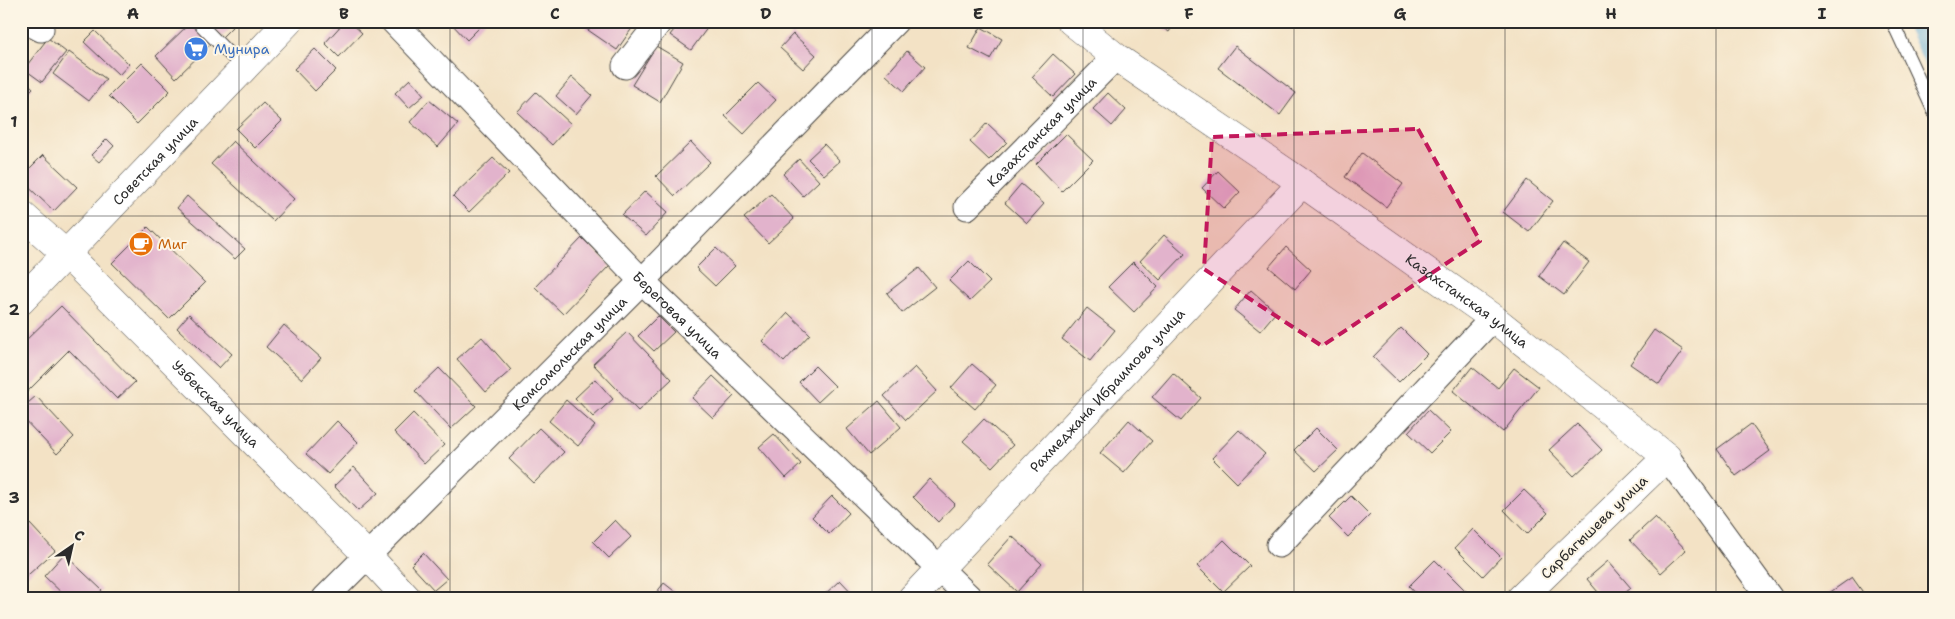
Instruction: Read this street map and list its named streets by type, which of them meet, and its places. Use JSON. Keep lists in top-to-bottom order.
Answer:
{
  "streets": {
    "street": [
      "Казахстанская улица",
      "Советская улица",
      "Береговая улица",
      "Комсомольская улица",
      "Рахмеджана Ибраимова улица",
      "Узбекская улица",
      "Сарбагышева улица"
    ]
  },
  "crossings": [
    ["Казахстанская улица", "Рахмеджана Ибраимова улица"],
    ["Казахстанская улица", "Сарбагышева улица"],
    ["Советская улица", "Узбекская улица"],
    ["Береговая улица", "Комсомольская улица"],
    ["Береговая улица", "Рахмеджана Ибраимова улица"],
    ["Комсомольская улица", "Узбекская улица"]
  ],
  "places": {
    "supermarket": ["Мунира"],
    "cafe": ["Миг"]
  },
  "north": "top right",
  "grid": {
    "columns": [
      "A",
      "B",
      "C",
      "D",
      "E",
      "F",
      "G",
      "H",
      "I"
    ],
    "rows": ["1", "2", "3"]
  }
}
